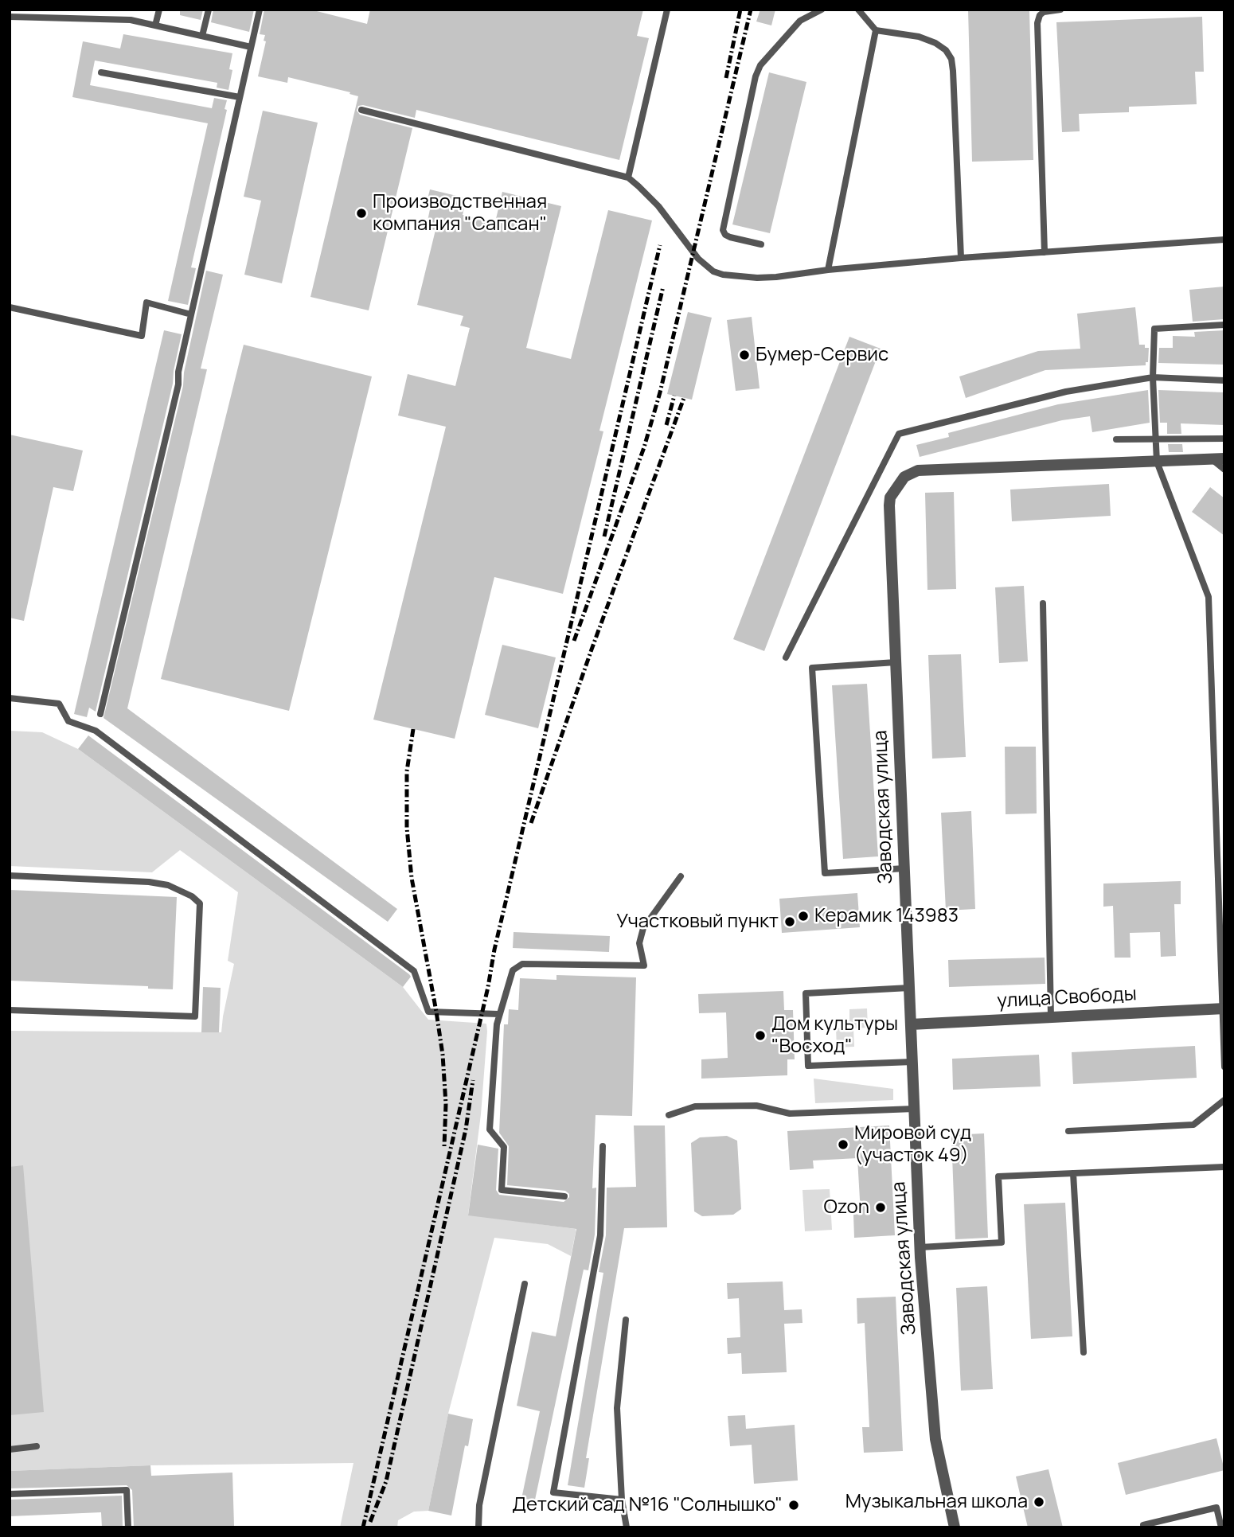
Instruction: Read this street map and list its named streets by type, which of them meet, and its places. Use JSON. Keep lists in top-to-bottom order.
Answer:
{
  "streets": {
    "street": ["Заводская улица", "улица Свободы"]
  },
  "crossings": [
    ["Заводская улица", "улица Свободы"]
  ],
  "places": [
    "Производственная компания \"Сапсан\"",
    "Бумер-Сервис",
    "Керамик 143983",
    "Участковый пункт",
    "Дом культуры \"Восход\"",
    "Мировой суд (участок 49)",
    "Ozon",
    "Музыкальная школа",
    "Детский сад №16 \"Солнышко\""
  ]
}
